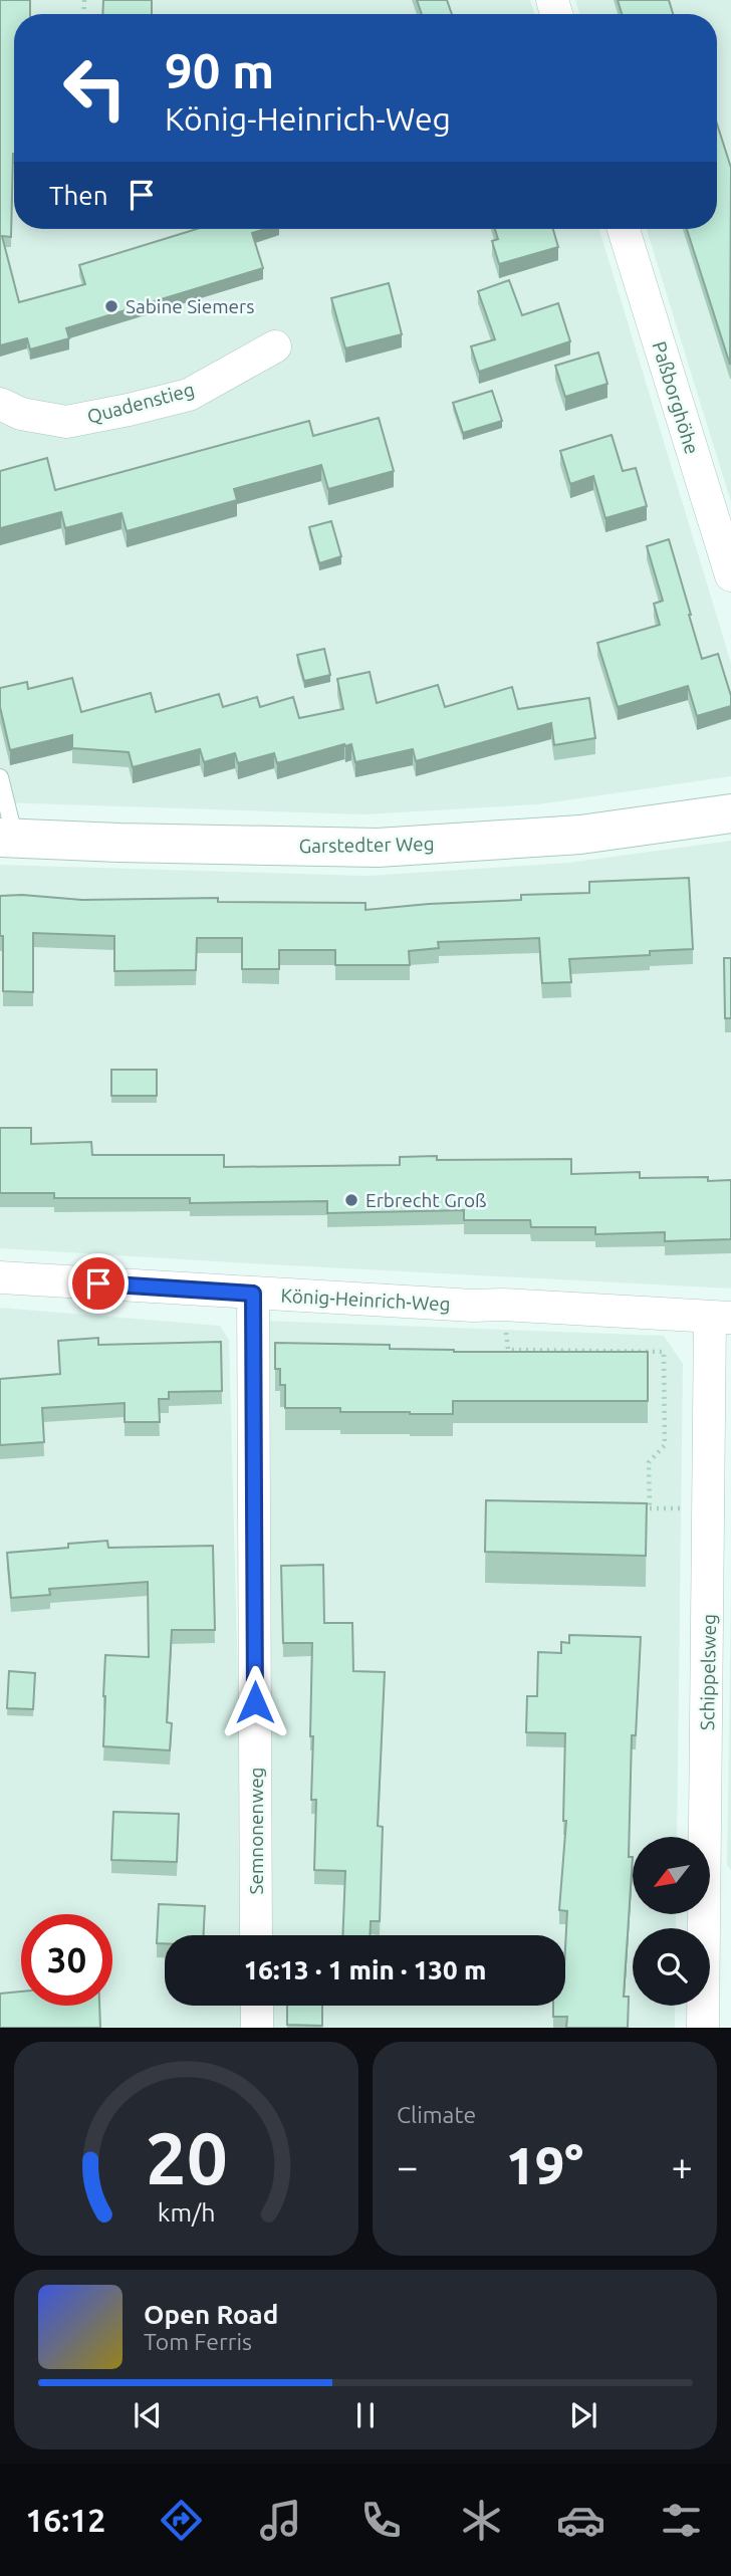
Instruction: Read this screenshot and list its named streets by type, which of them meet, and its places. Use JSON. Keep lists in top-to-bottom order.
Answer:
{
  "streets": {
    "main road": ["Garstedter Weg"],
    "street": [
      "Paßborghöhe",
      "Quadenstieg",
      "König-Heinrich-Weg",
      "Schippelsweg",
      "Semnonenweg"
    ]
  },
  "crossings": [
    ["König-Heinrich-Weg", "Schippelsweg"],
    ["König-Heinrich-Weg", "Semnonenweg"]
  ],
  "places": ["Sabine Siemers", "Erbrecht Groß"],
  "north": "bottom left",
  "page": {
    "turn": ["90 m", "König-Heinrich-Weg"],
    "then": "Then",
    "limit": "30",
    "trip": "16:13 · 1 min · 130 m",
    "tile": "Climate",
    "heat": ["−", "19°", "+"],
    "song": ["Open Road", "Tom Ferris"],
    "tabs": "16:12",
    "gauge": ["20", "km/h"]
  }
}
